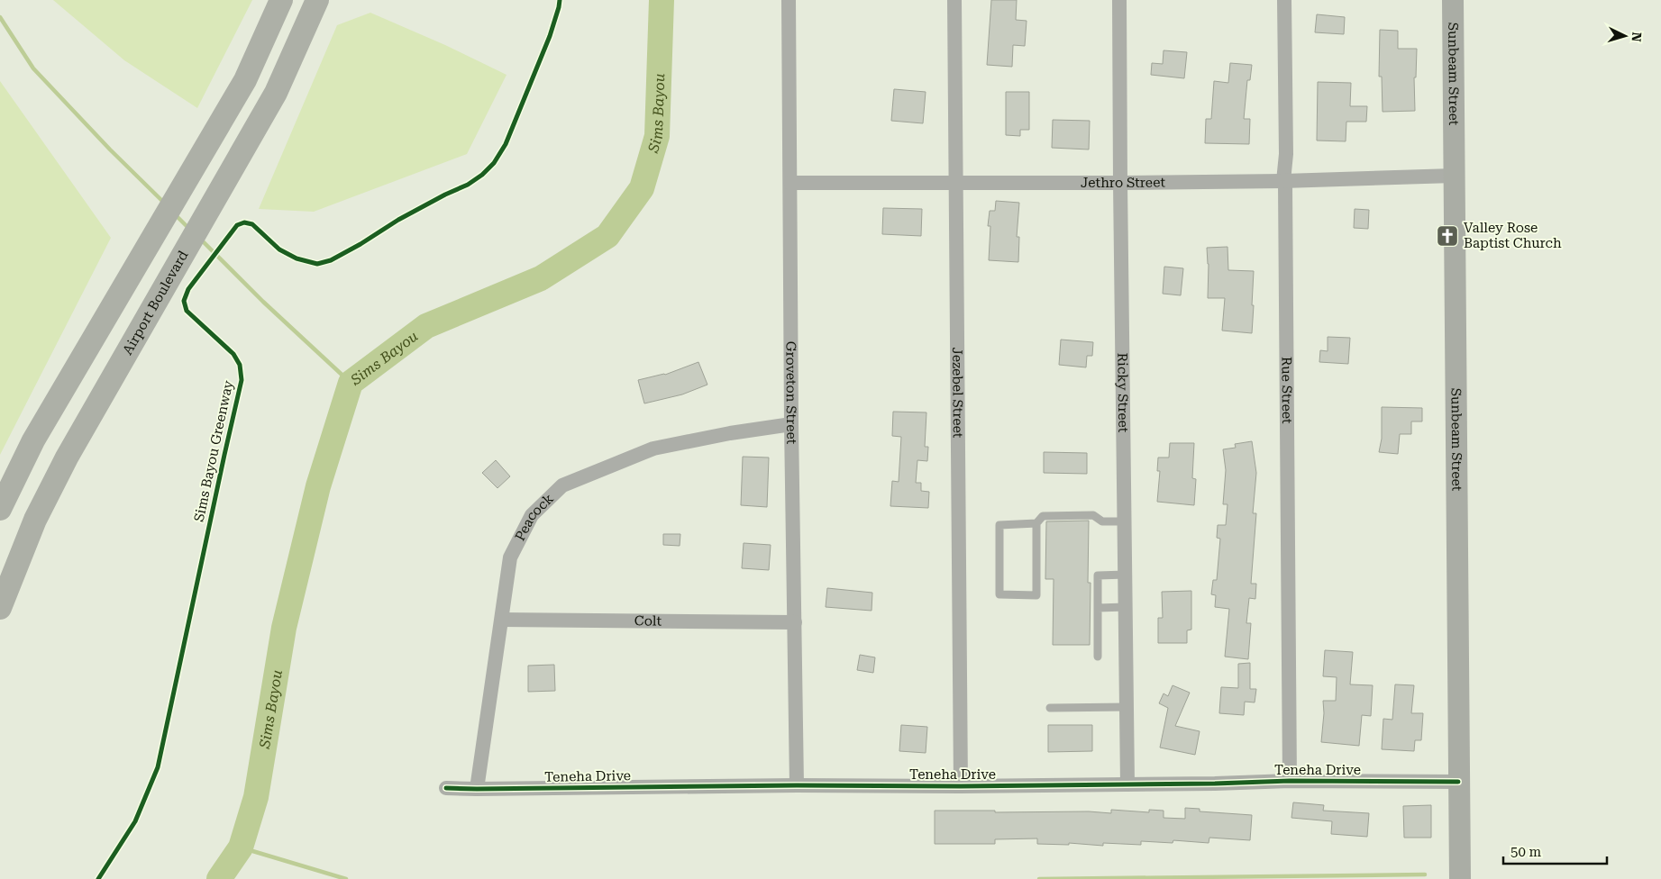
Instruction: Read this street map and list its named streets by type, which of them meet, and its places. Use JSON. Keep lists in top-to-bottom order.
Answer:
{
  "streets": {
    "main road": ["Airport Boulevard"],
    "street": [
      "Sunbeam Street",
      "Jethro Street",
      "Rue Street",
      "Groveton Street",
      "Ricky Street",
      "Jezebel Street",
      "Peacock",
      "Colt",
      "Teneha Drive"
    ],
    "cycle path": ["Sims Bayou Greenway"]
  },
  "crossings": [
    ["Sunbeam Street", "Jethro Street"],
    ["Sunbeam Street", "Teneha Drive"],
    ["Jethro Street", "Rue Street"],
    ["Jethro Street", "Groveton Street"],
    ["Jethro Street", "Ricky Street"],
    ["Jethro Street", "Jezebel Street"],
    ["Rue Street", "Teneha Drive"],
    ["Groveton Street", "Peacock"],
    ["Groveton Street", "Colt"],
    ["Groveton Street", "Teneha Drive"],
    ["Ricky Street", "Teneha Drive"],
    ["Jezebel Street", "Teneha Drive"],
    ["Peacock", "Colt"],
    ["Peacock", "Teneha Drive"]
  ],
  "water": ["Sims Bayou"],
  "places": {
    "church": ["Valley Rose Baptist Church"]
  },
  "scale_bar": "50 m",
  "north": "right"
}
